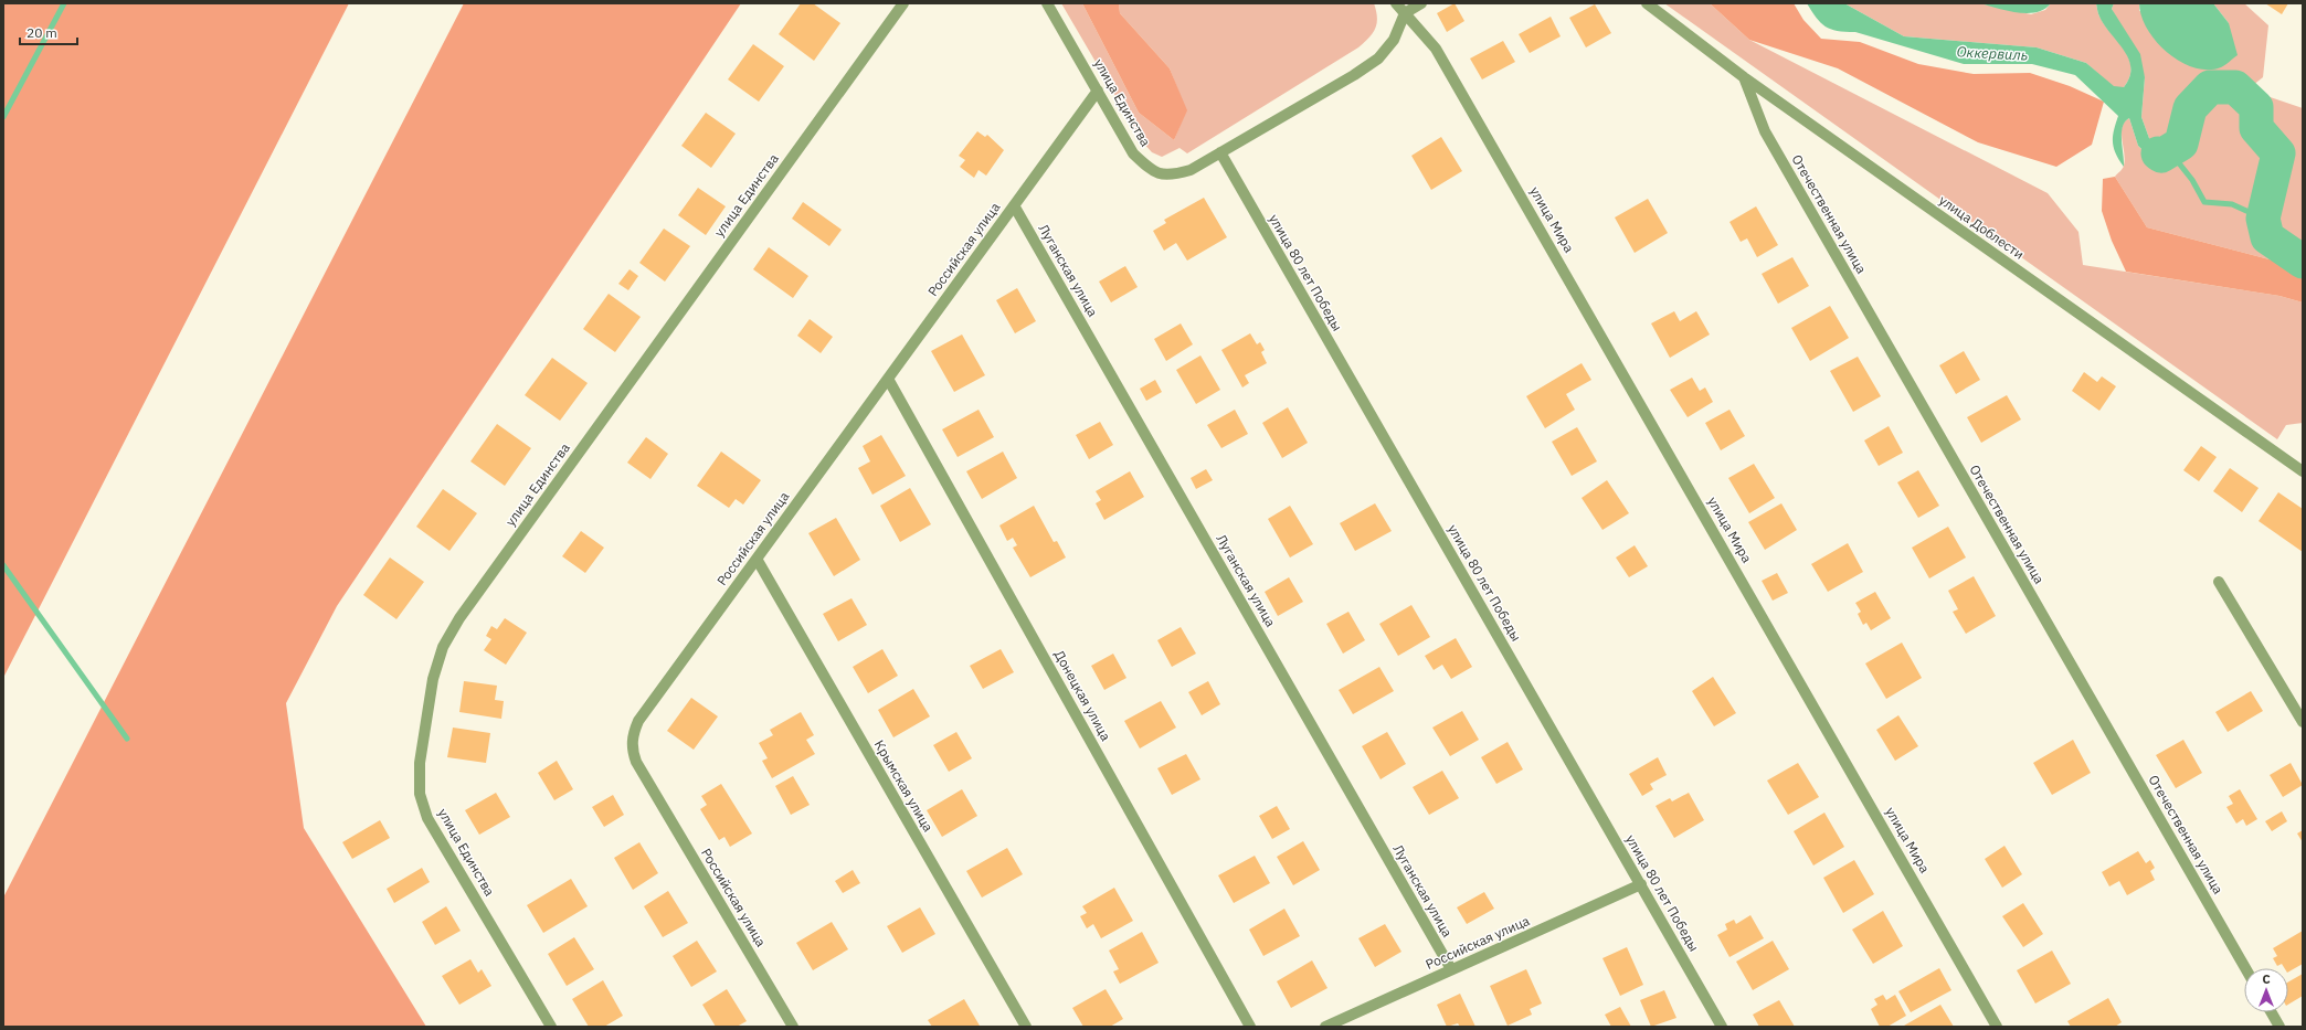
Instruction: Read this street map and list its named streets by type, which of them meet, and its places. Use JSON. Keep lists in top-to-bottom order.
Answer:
{
  "streets": {
    "street": [
      "улица Единства",
      "Отечественная улица",
      "улица Мира",
      "улица Доблести",
      "Российская улица",
      "Луганская улица",
      "улица 80 лет Победы",
      "Донецкая улица",
      "Крымская улица"
    ]
  },
  "crossings": [
    ["улица Единства", "улица Мира"],
    ["улица Единства", "Российская улица"],
    ["улица Единства", "улица 80 лет Победы"],
    ["Отечественная улица", "улица Доблести"],
    ["Российская улица", "Луганская улица"],
    ["Российская улица", "улица 80 лет Победы"],
    ["Российская улица", "Донецкая улица"],
    ["Российская улица", "Крымская улица"]
  ],
  "water": ["Оккервиль"],
  "scale_bar": "20 m",
  "north": "top"
}
